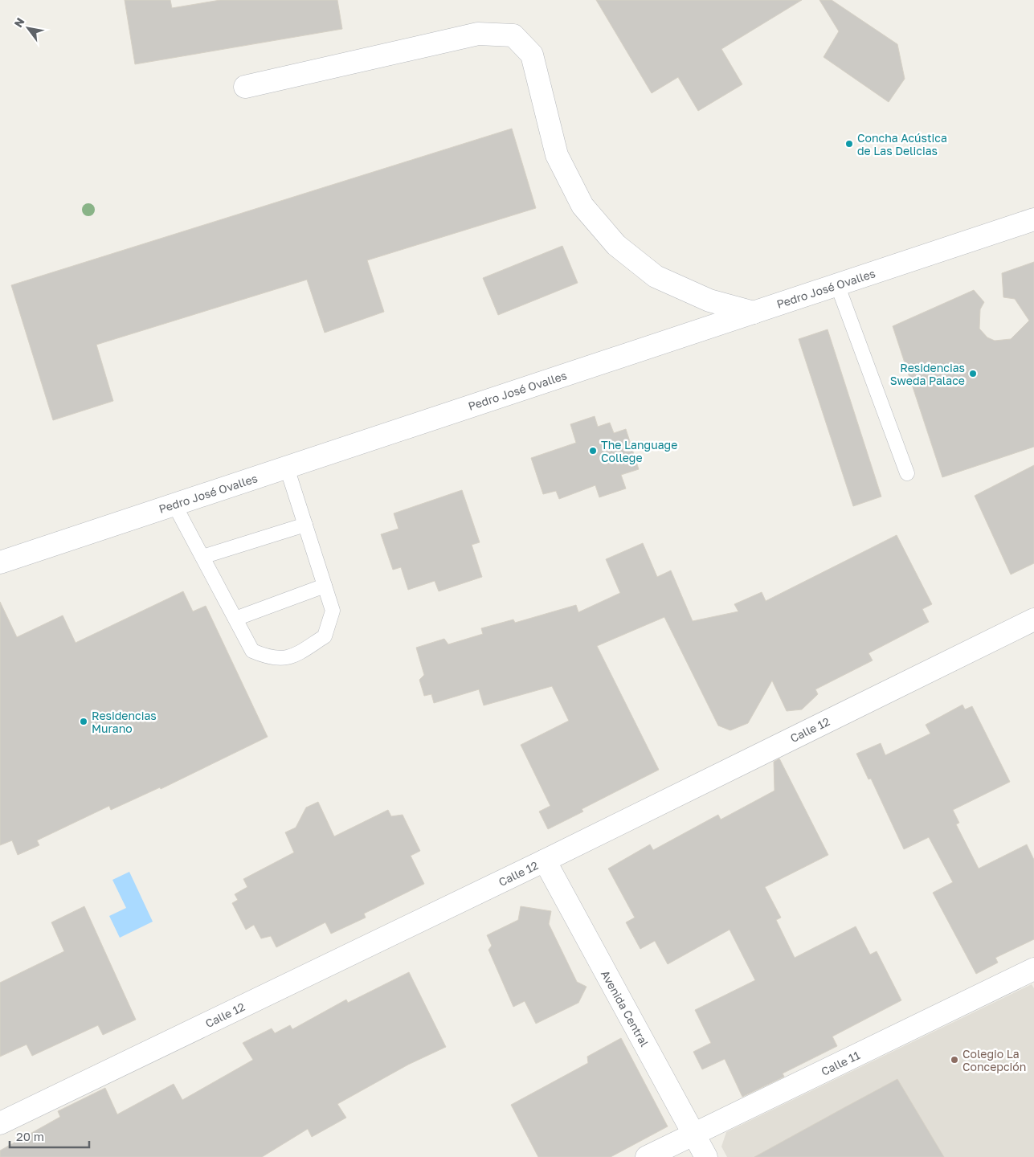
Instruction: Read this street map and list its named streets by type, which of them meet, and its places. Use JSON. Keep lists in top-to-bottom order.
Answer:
{
  "streets": {
    "street": [
      "Pedro José Ovalles",
      "Calle 12",
      "Avenida Central",
      "Calle 11"
    ]
  },
  "crossings": [
    ["Calle 12", "Avenida Central"],
    ["Avenida Central", "Calle 11"]
  ],
  "places": [
    "Concha Acústica de Las Delicias",
    "Residencias Sweda Palace",
    "The Language College",
    "Residencias Murano",
    "Colegio La Concepción"
  ],
  "scale_bar": "20 m",
  "north": "top left"
}
